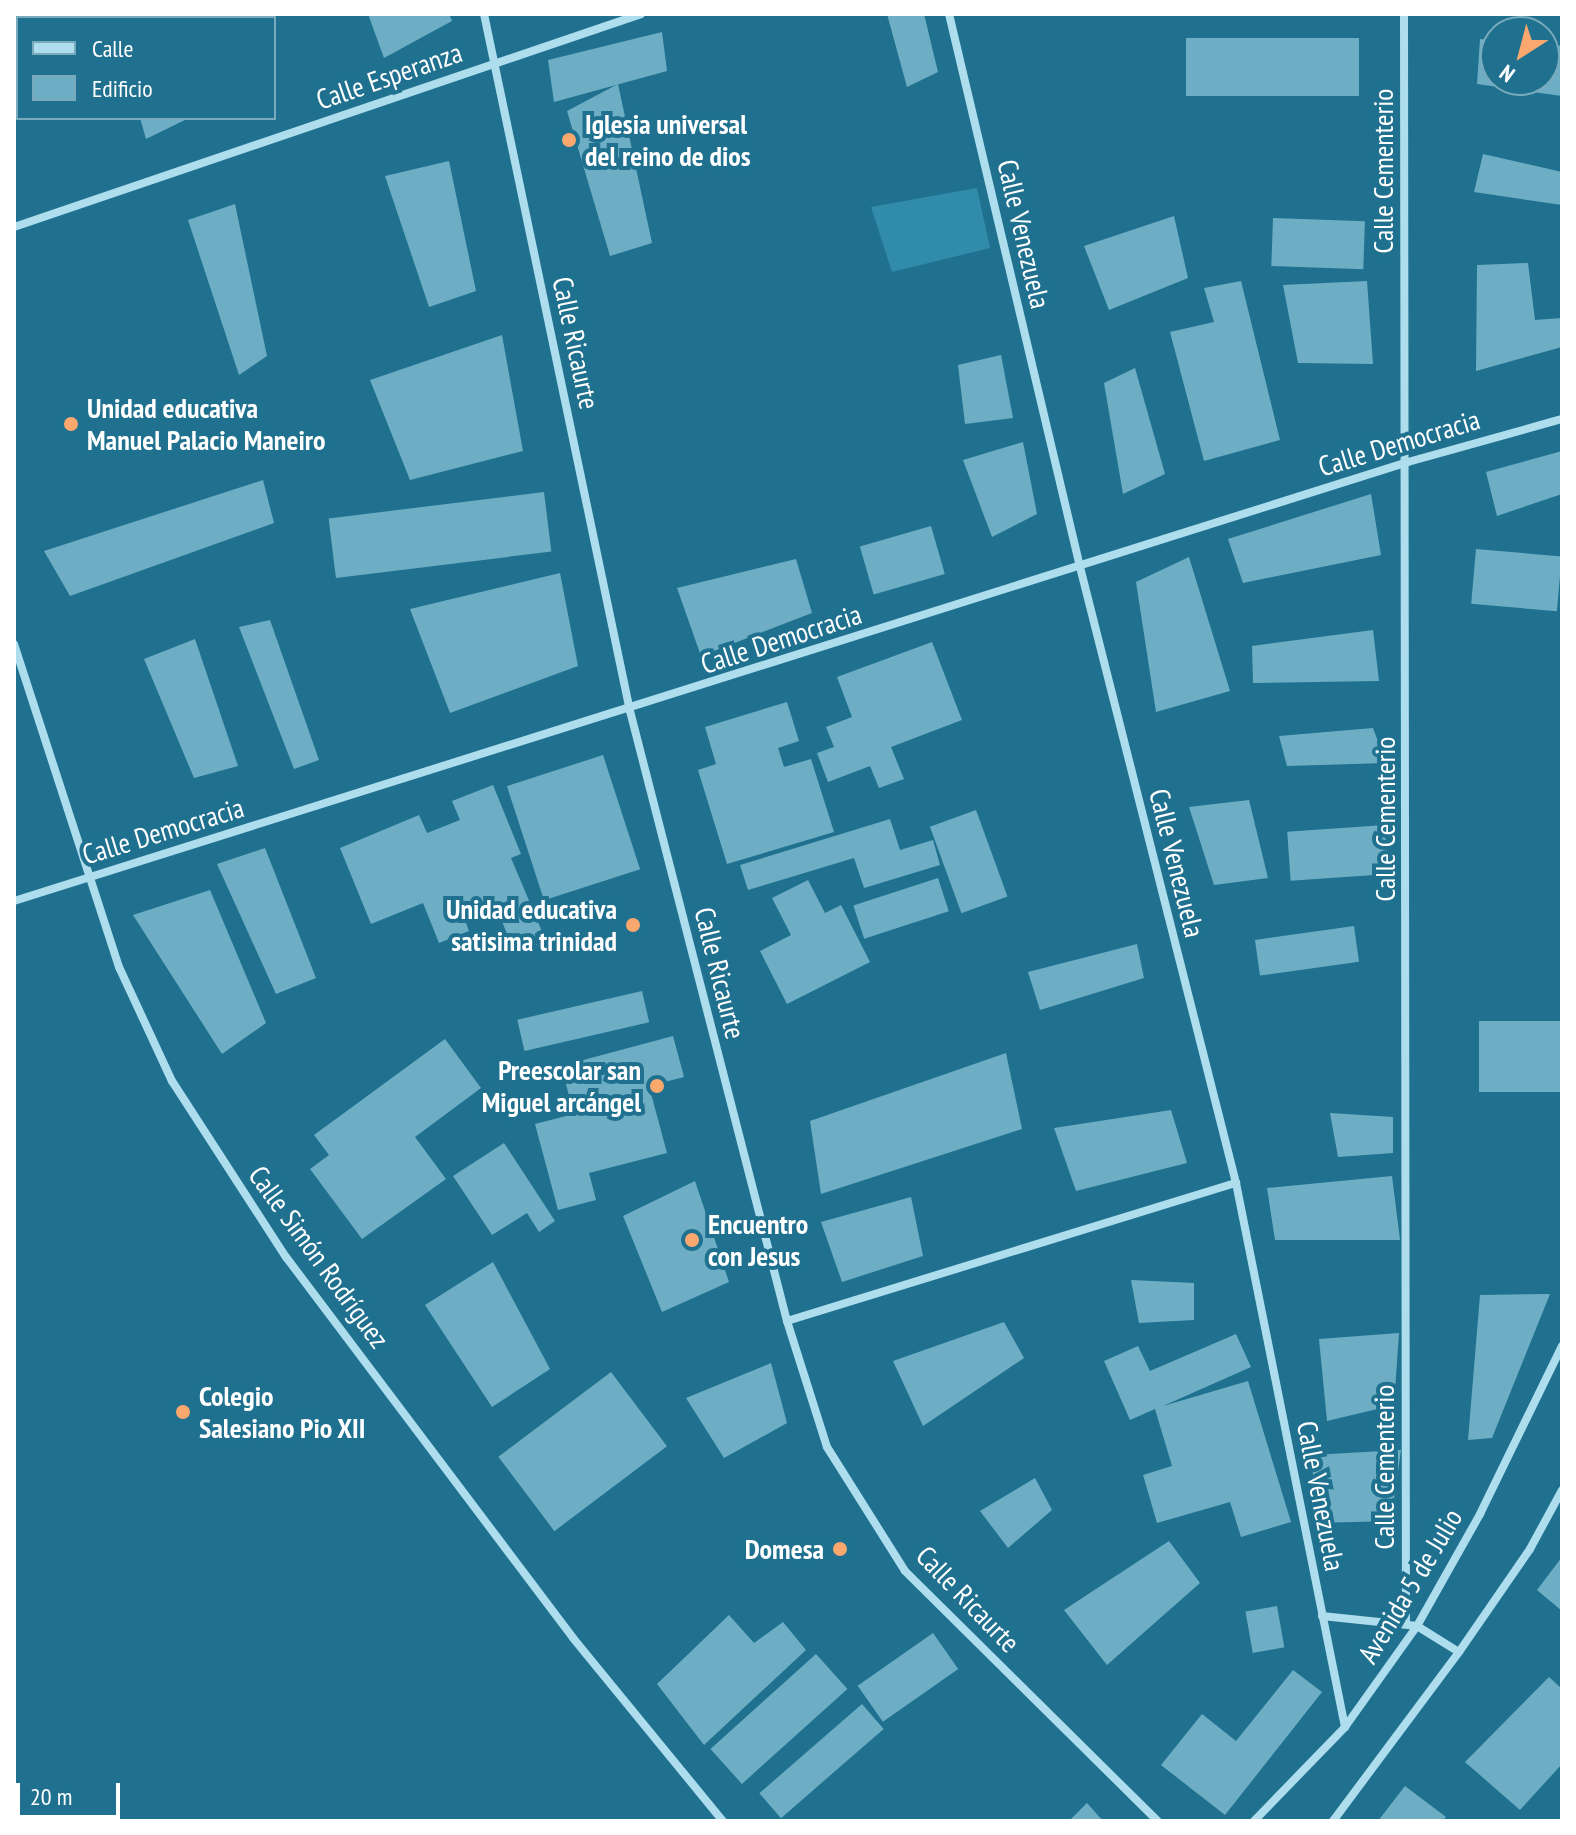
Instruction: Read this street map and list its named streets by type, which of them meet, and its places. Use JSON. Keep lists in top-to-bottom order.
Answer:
{
  "streets": {
    "street": [
      "Calle Esperanza",
      "Calle Cementerio",
      "Calle Venezuela",
      "Calle Ricaurte",
      "Calle Democracia",
      "Calle Simón Rodríguez",
      "Avenida 5 de Julio"
    ]
  },
  "crossings": [
    ["Calle Esperanza", "Calle Ricaurte"],
    ["Calle Cementerio", "Calle Democracia"],
    ["Calle Venezuela", "Calle Democracia"],
    ["Calle Venezuela", "Avenida 5 de Julio"],
    ["Calle Ricaurte", "Calle Democracia"],
    ["Calle Democracia", "Calle Simón Rodríguez"]
  ],
  "places": [
    "Iglesia universal del reino de dios",
    "Unidad educativa Manuel Palacio Maneiro",
    "Unidad educativa satisima trinidad",
    "Preescolar san Miguel arcángel",
    "Encuentro con Jesus",
    "Colegio Salesiano Pio XII",
    "Domesa"
  ],
  "legend": ["Calle", "Edificio"],
  "scale_bar": "20 m",
  "north": "bottom left"
}
